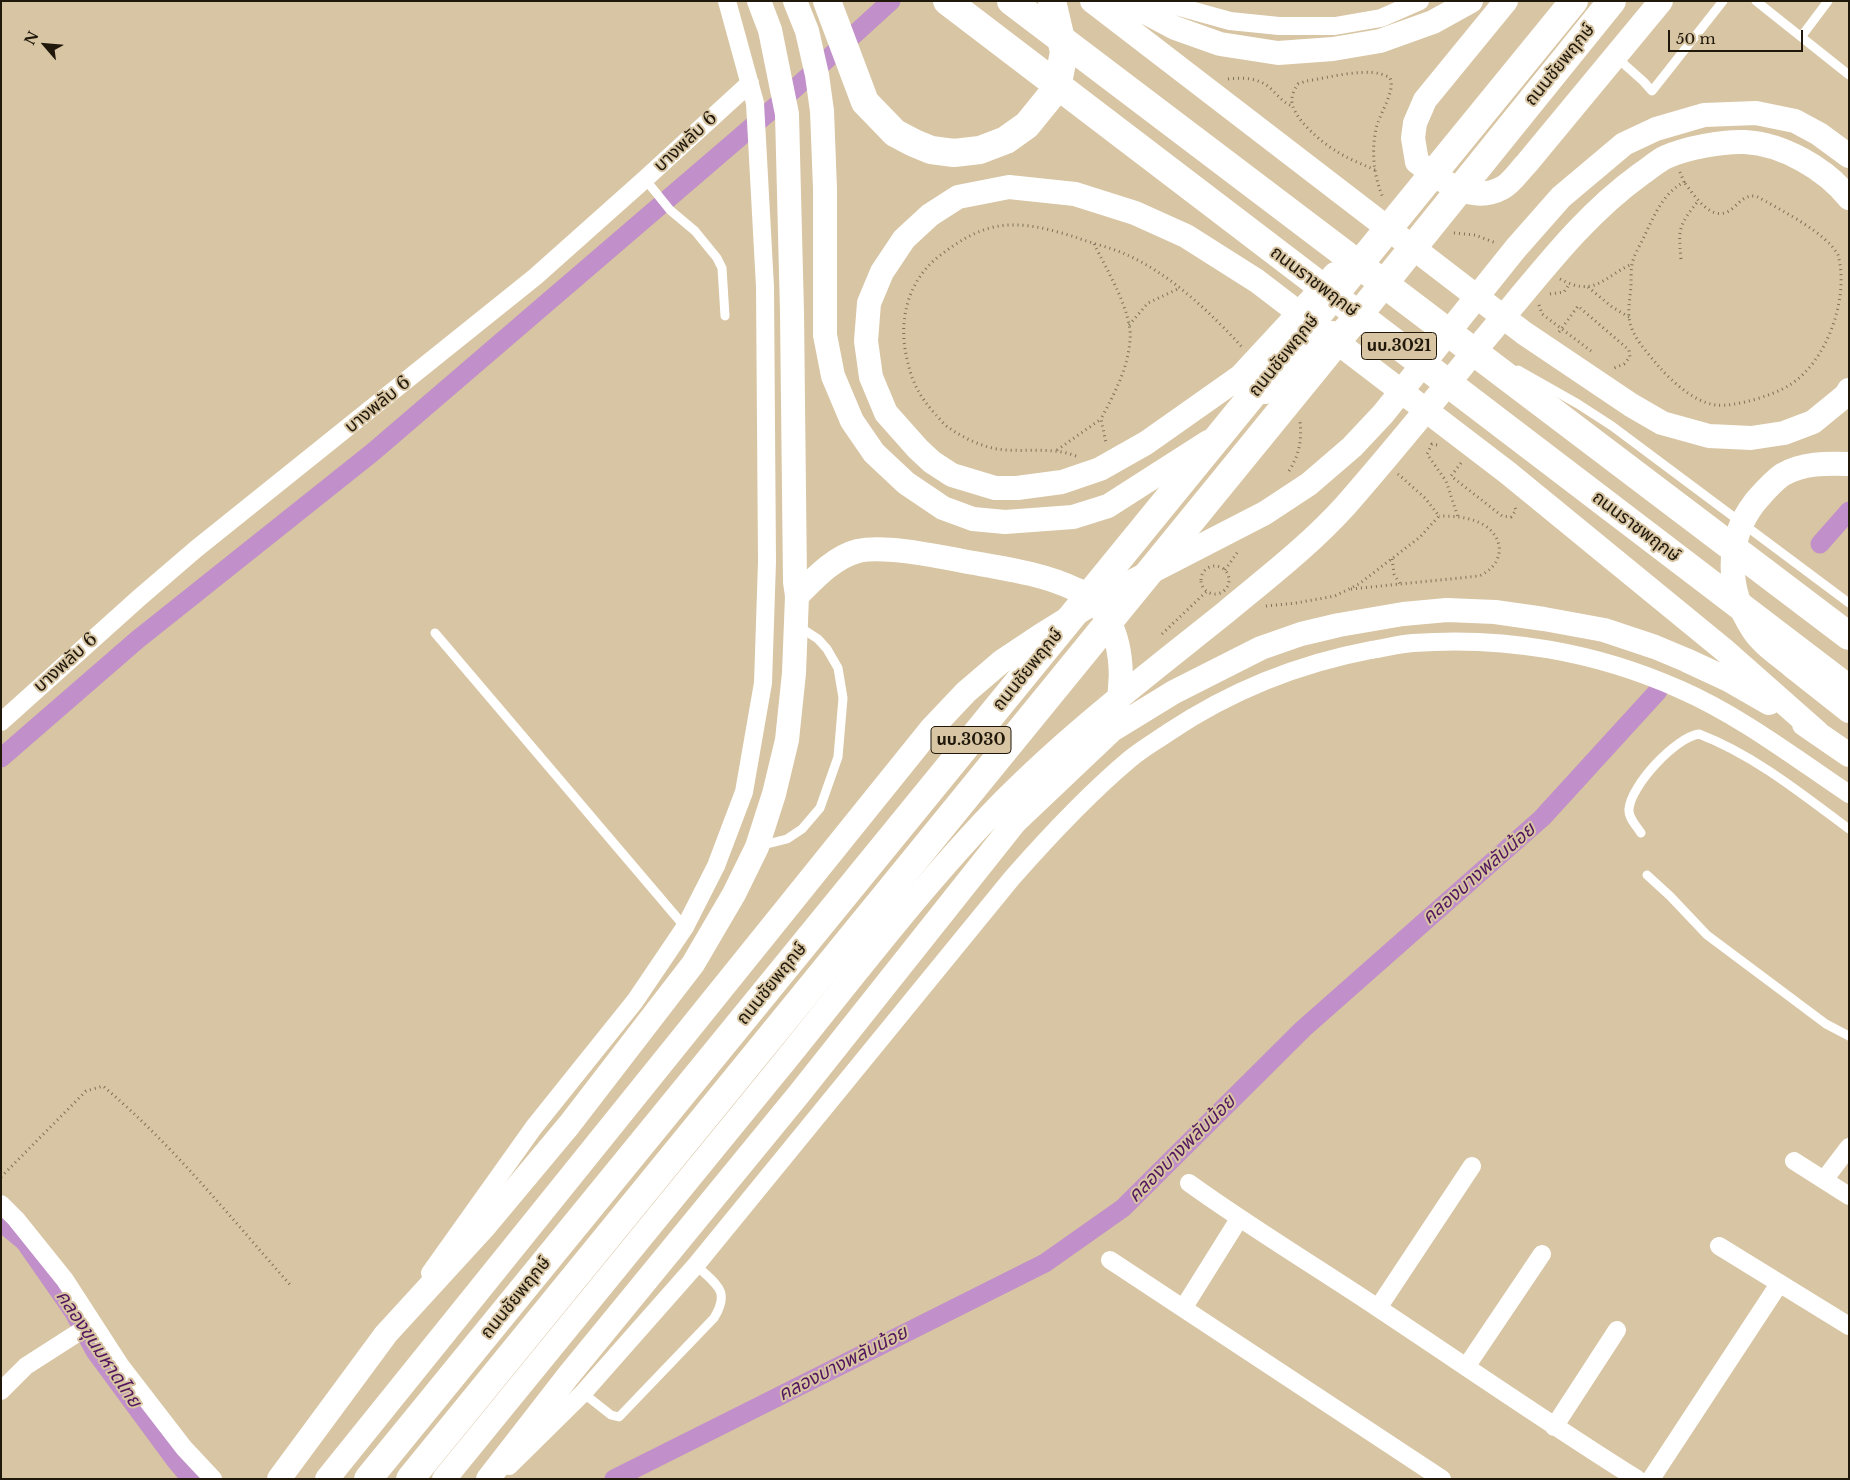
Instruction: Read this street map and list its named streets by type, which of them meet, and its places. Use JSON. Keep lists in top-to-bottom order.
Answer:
{
  "streets": {
    "main road": [
      "ถนนชัยพฤกษ์",
      "ถนนราชพฤกษ์",
      "นบ.3021",
      "นบ.3030"
    ],
    "street": ["บางพลับ 6"]
  },
  "water": ["คลองบางพลับน้อย", "คลองขุนมหาดไทย"],
  "scale_bar": "50 m",
  "north": "top left"
}
